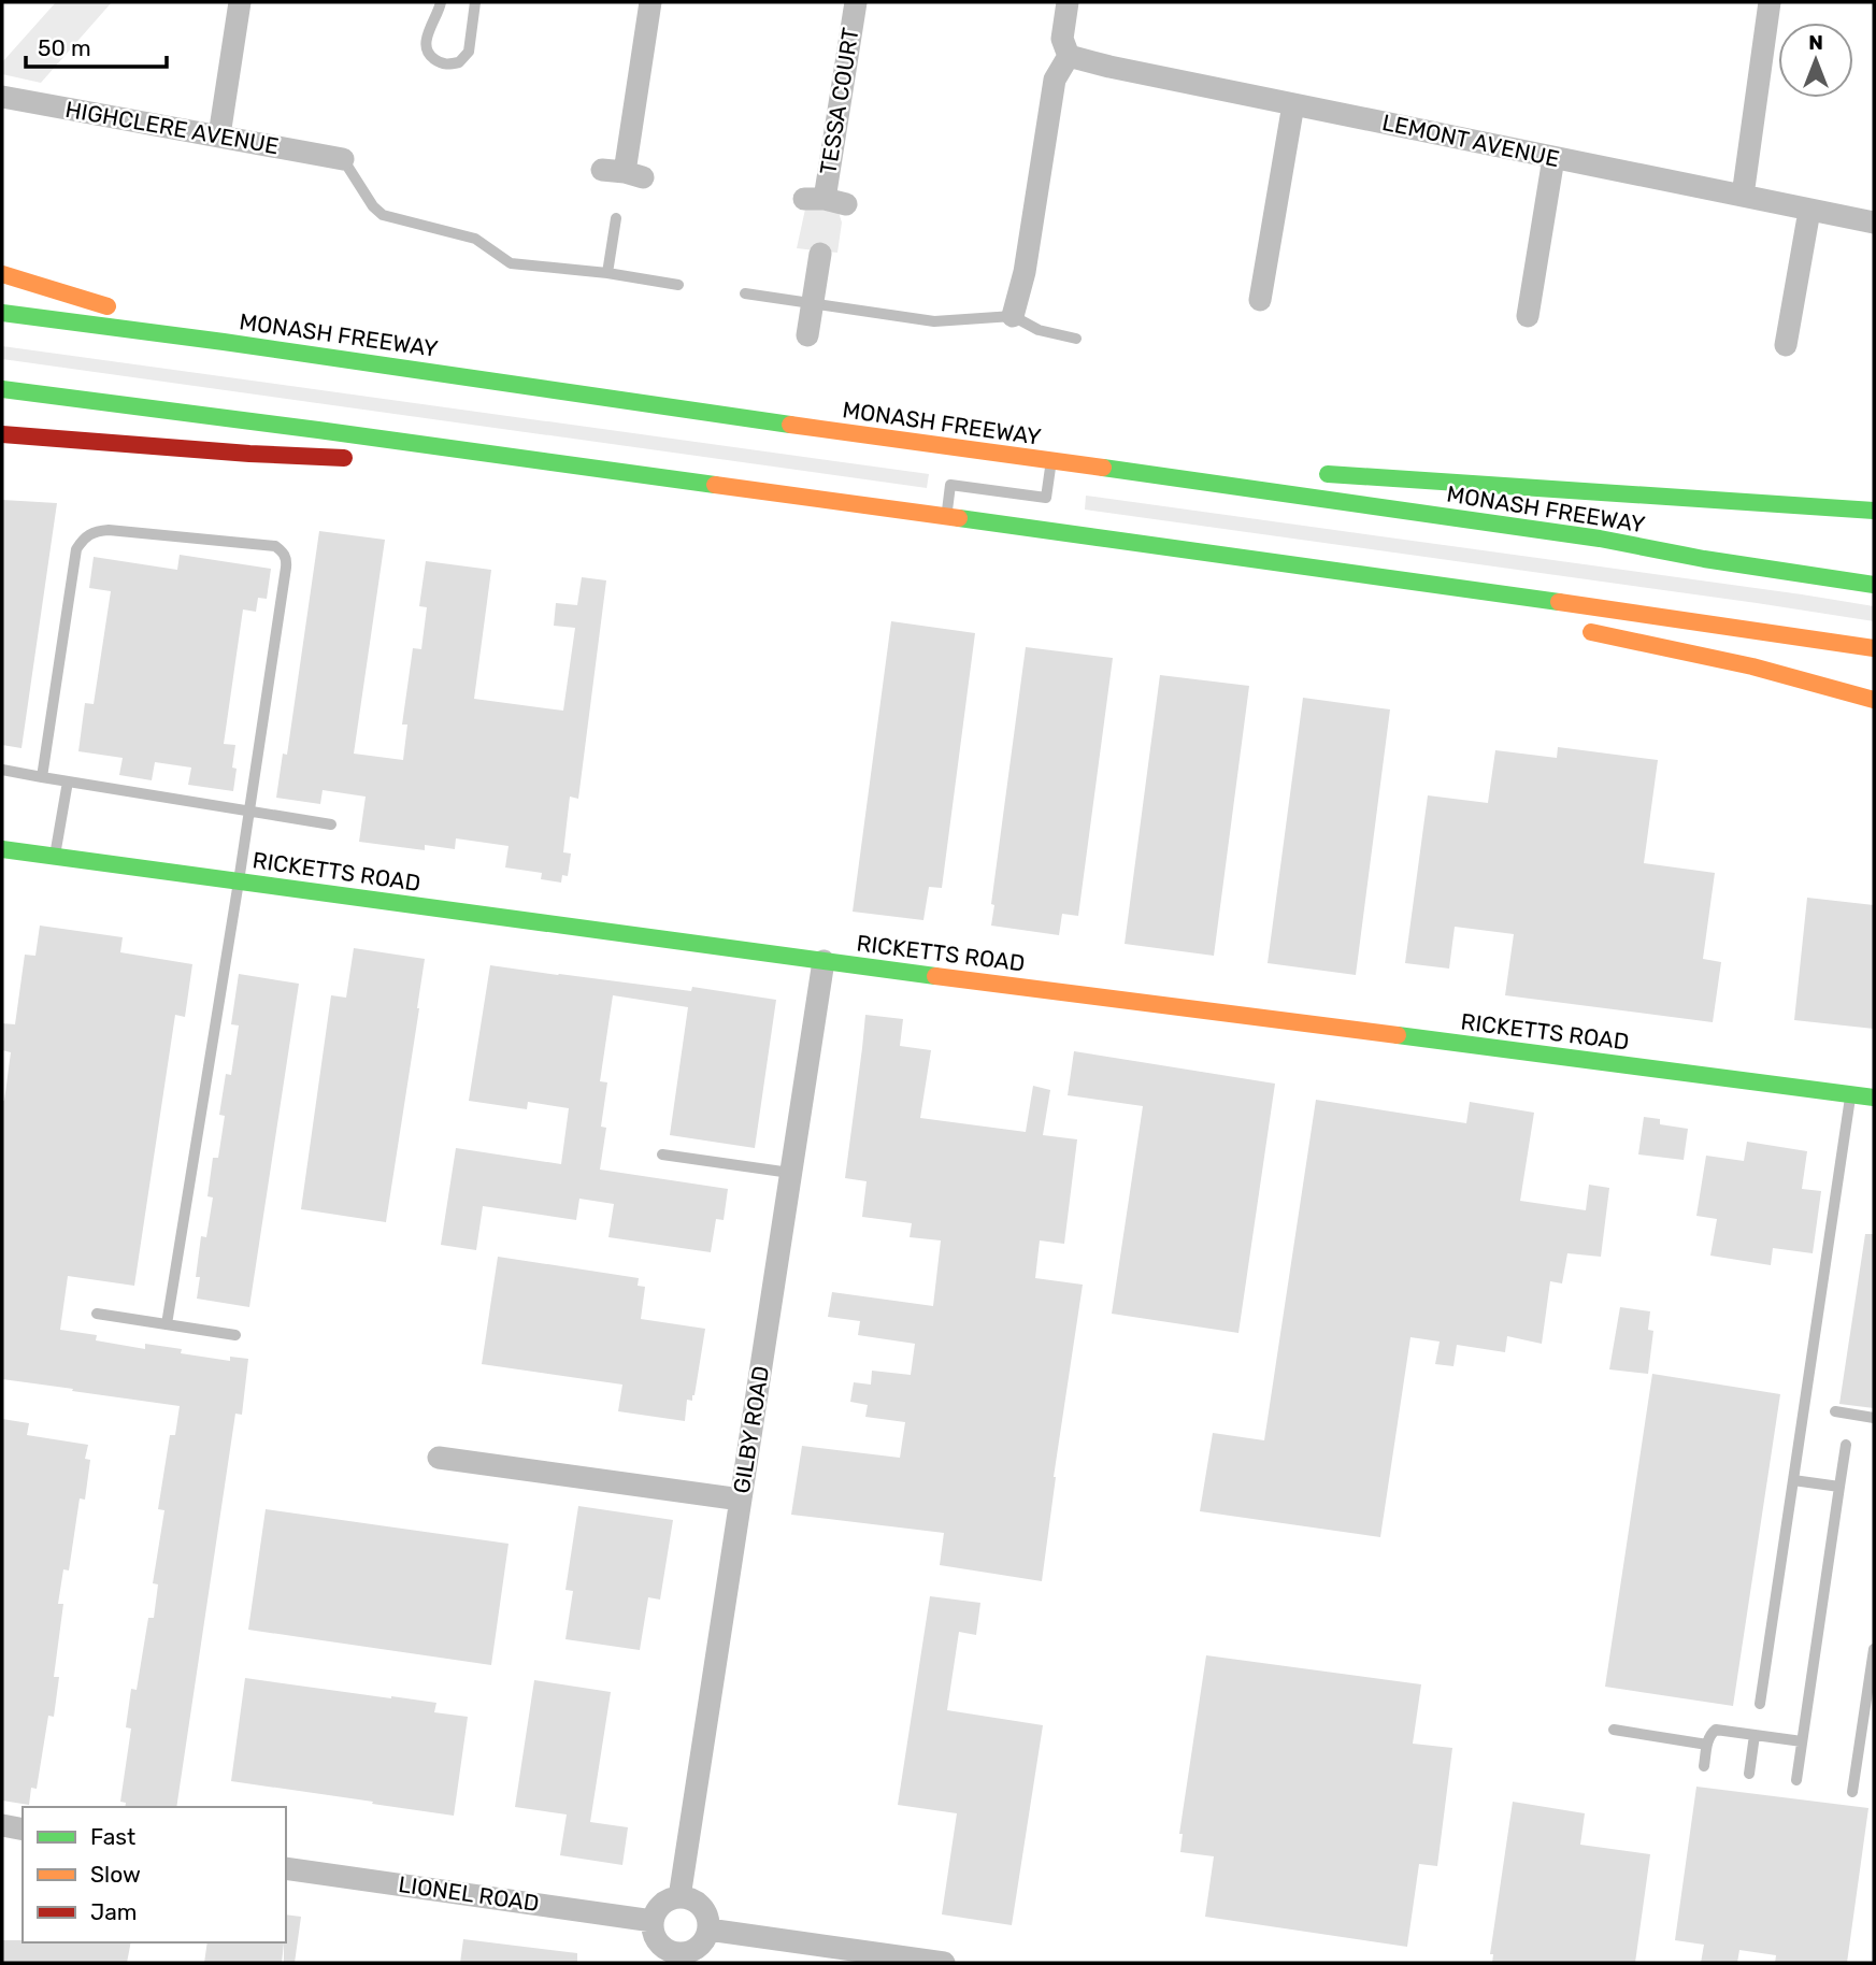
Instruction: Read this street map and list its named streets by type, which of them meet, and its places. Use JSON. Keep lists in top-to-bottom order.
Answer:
{
  "streets": {
    "main road": ["MONASH FREEWAY", "RICKETTS ROAD"],
    "street": [
      "TESSA COURT",
      "HIGHCLERE AVENUE",
      "LEMONT AVENUE",
      "GILBY ROAD",
      "LIONEL ROAD"
    ]
  },
  "crossings": [
    ["RICKETTS ROAD", "GILBY ROAD"],
    ["GILBY ROAD", "LIONEL ROAD"]
  ],
  "legend": ["Fast", "Slow", "Jam"],
  "scale_bar": "50 m",
  "north": "top"
}
